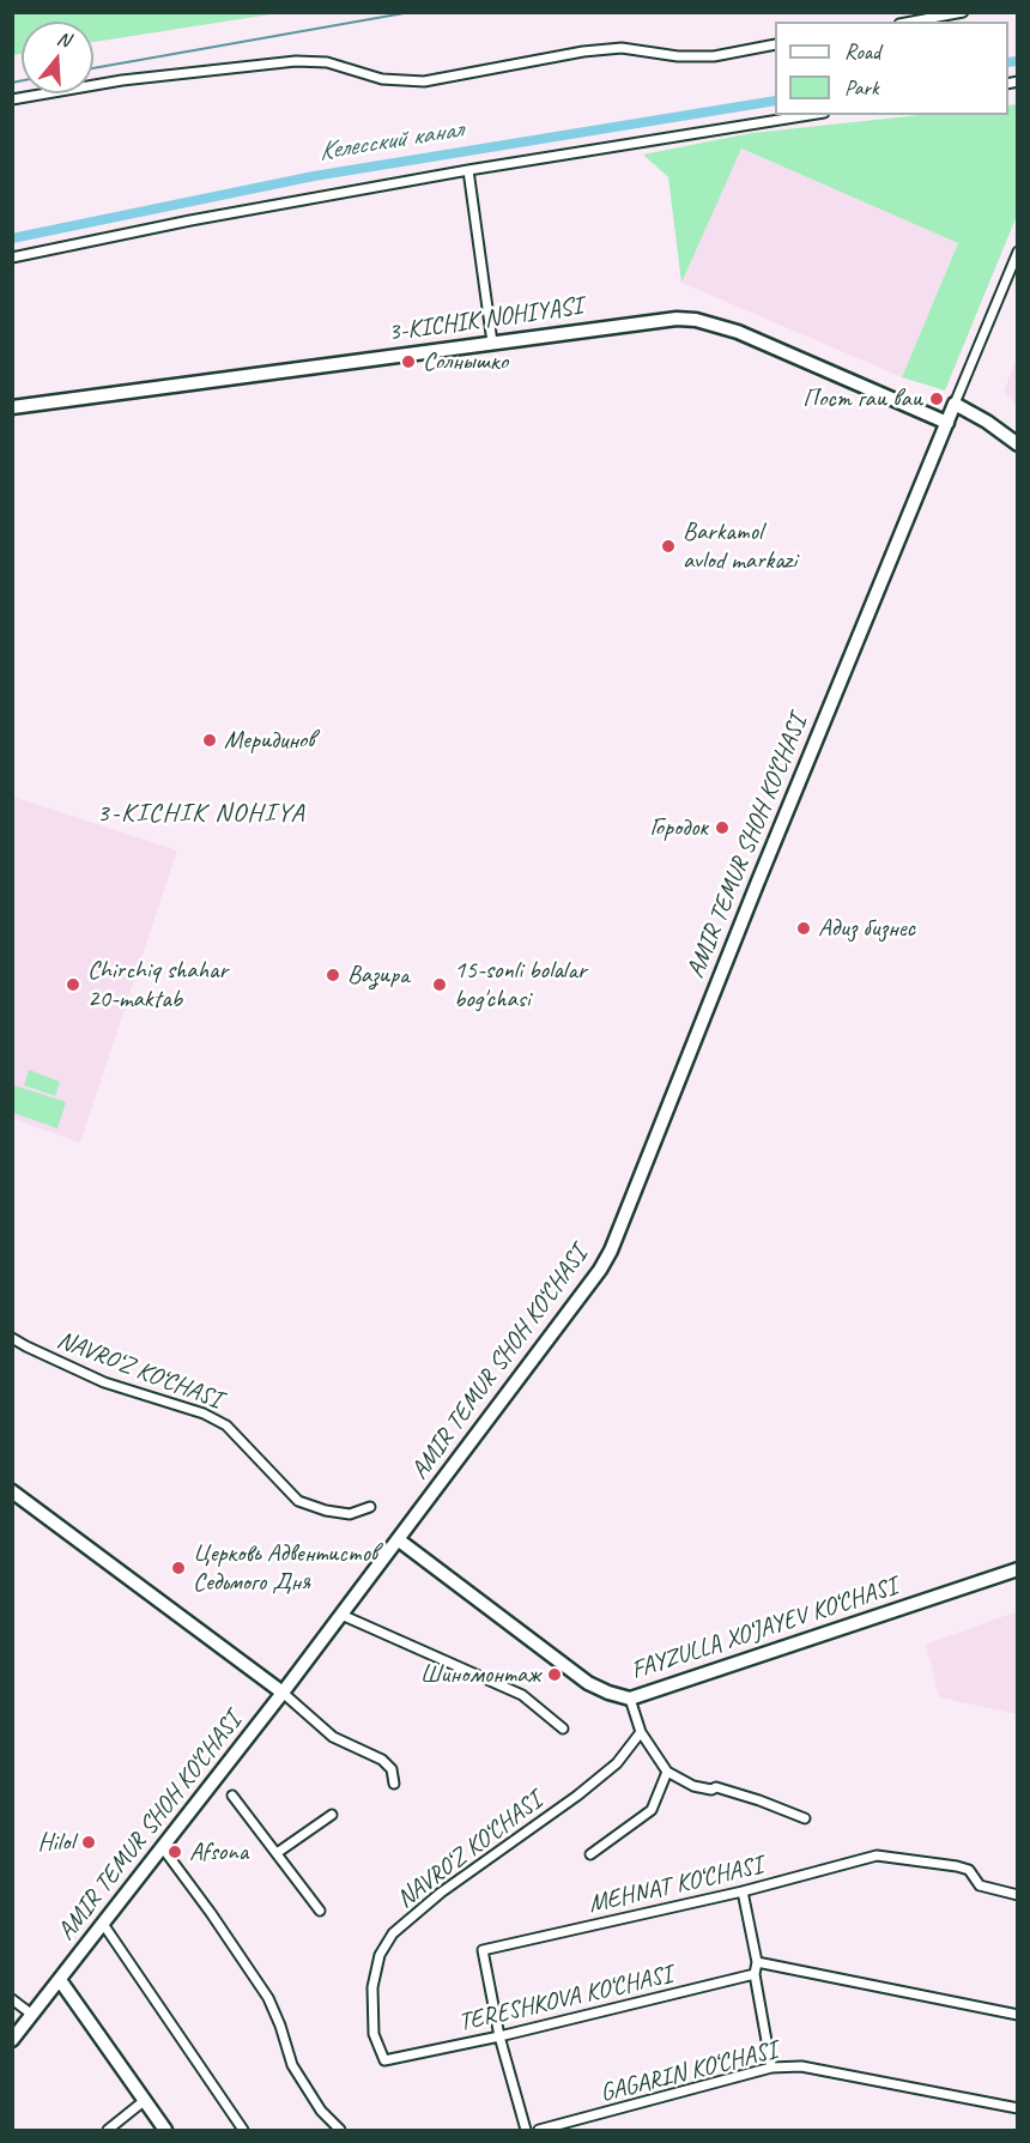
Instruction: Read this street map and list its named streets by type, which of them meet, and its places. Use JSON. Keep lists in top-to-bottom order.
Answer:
{
  "streets": {
    "main road": ["3-KICHIK NOHIYASI", "AMIR TEMUR SHOH KO‘CHASI", "FAYZULLA XO‘JAYEV KO‘CHASI"],
    "street": [
      "NAVRO‘Z KO‘CHASI",
      "MEHNAT KO‘CHASI",
      "TERESHKOVA KO‘CHASI",
      "GAGARIN KO‘CHASI"
    ]
  },
  "crossings": [
    ["3-KICHIK NOHIYASI", "AMIR TEMUR SHOH KO‘CHASI"],
    ["AMIR TEMUR SHOH KO‘CHASI", "FAYZULLA XO‘JAYEV KO‘CHASI"],
    ["NAVRO‘Z KO‘CHASI", "TERESHKOVA KO‘CHASI"],
    ["MEHNAT KO‘CHASI", "TERESHKOVA KO‘CHASI"]
  ],
  "districts": ["3-KICHIK NOHIYA"],
  "water": ["Келесский канал"],
  "places": [
    "Солнышко",
    "Пост гаи ваи",
    "Barkamol avlod markazi",
    "Меридинов",
    "Городок",
    "Адиз бизнес",
    "Вазира",
    "Chirchiq shahar 20-maktab",
    "15-sonli bolalar bog'chasi",
    "Церковь Адвентистов Седьмого Дня",
    "Шиномонтаж",
    "Hilol",
    "Afsona"
  ],
  "legend": ["Road", "Park"],
  "north": "top"
}
